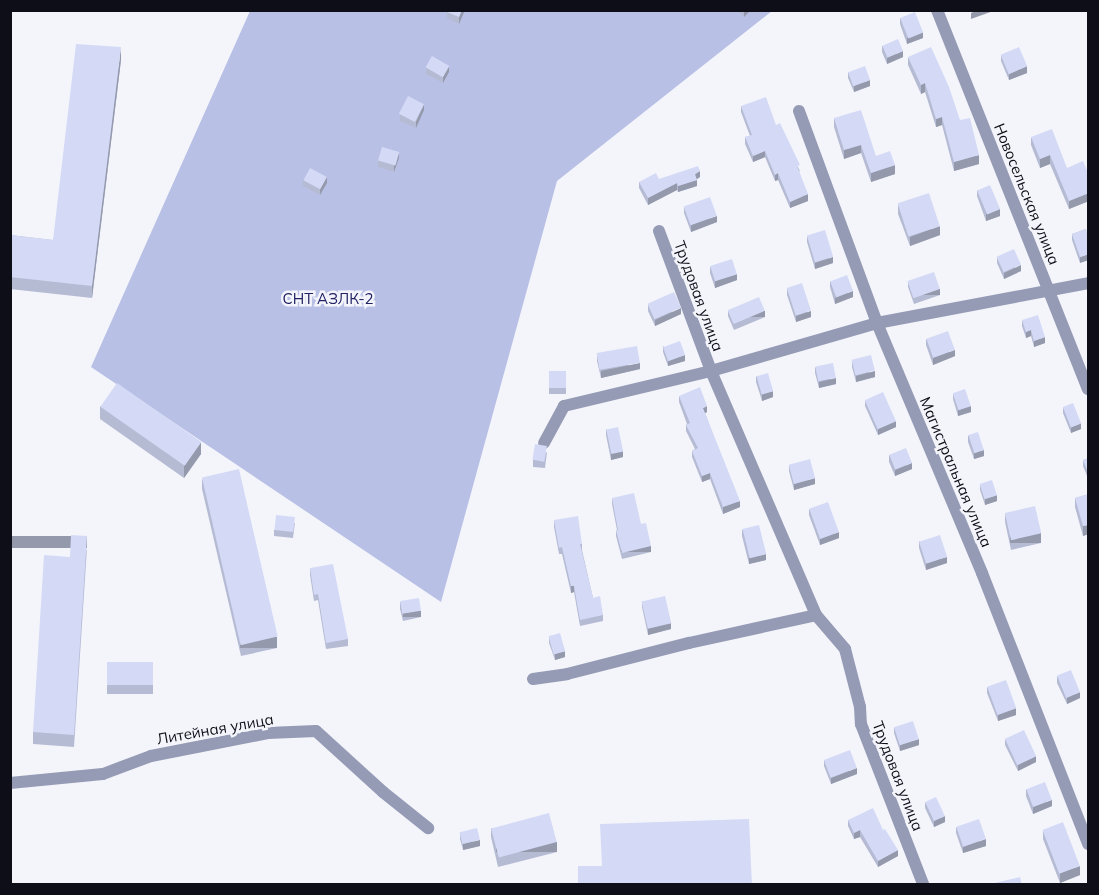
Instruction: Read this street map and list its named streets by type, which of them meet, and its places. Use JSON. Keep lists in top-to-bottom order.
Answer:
{
  "streets": {
    "street": [
      "Новосельская улица",
      "Трудовая улица",
      "Магистральная улица",
      "Литейная улица"
    ]
  },
  "parks": ["СНТ АЗЛК-2"]
}
